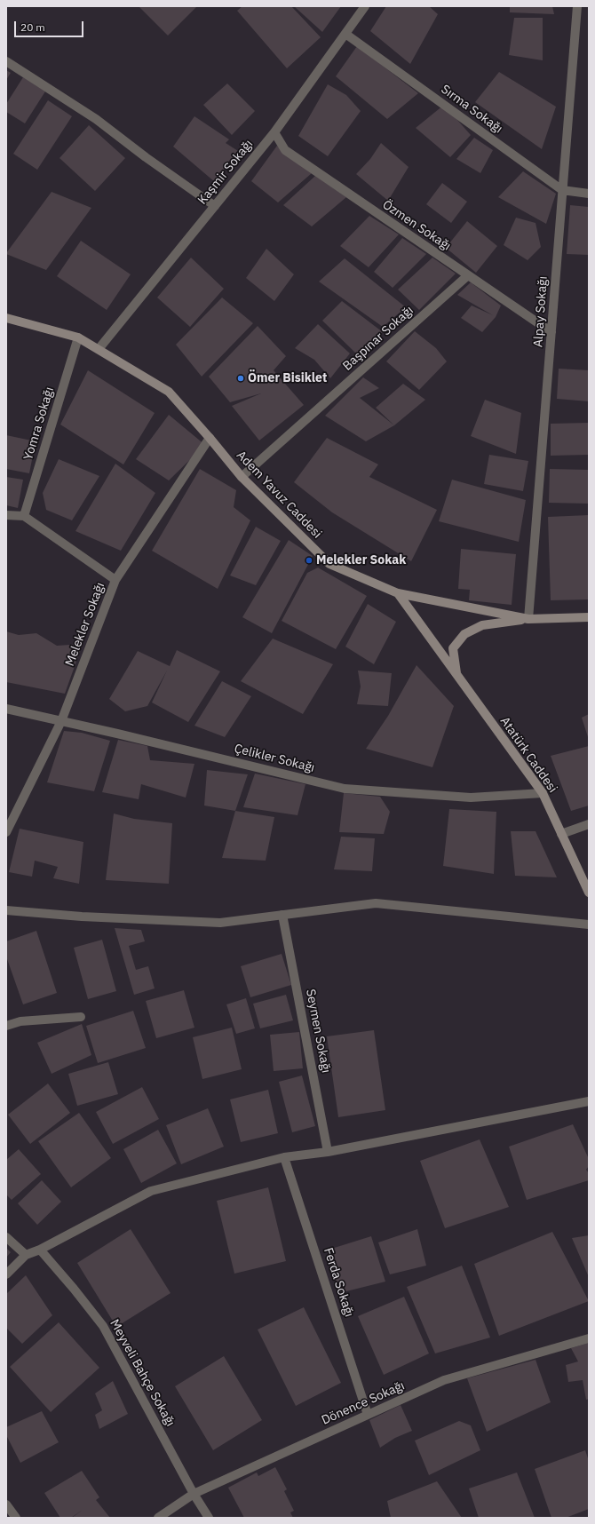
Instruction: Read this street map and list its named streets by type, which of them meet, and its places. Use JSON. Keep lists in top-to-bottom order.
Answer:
{
  "streets": {
    "main road": ["Adem Yavuz Caddesi", "Atatürk Caddesi"],
    "street": [
      "Sırma Sokağı",
      "Kaşmir Sokağı",
      "Özmen Sokağı",
      "Alpay Sokağı",
      "Başpınar Sokağı",
      "Yomra Sokağı",
      "Melekler Sokağı",
      "Çelikler Sokağı",
      "Seymen Sokağı",
      "Ferda Sokağı",
      "Meyveli Bahçe Sokağı",
      "Dönence Sokağı"
    ]
  },
  "crossings": [
    ["Sırma Sokağı", "Kaşmir Sokağı"],
    ["Sırma Sokağı", "Alpay Sokağı"],
    ["Kaşmir Sokağı", "Özmen Sokağı"],
    ["Kaşmir Sokağı", "Adem Yavuz Caddesi"],
    ["Özmen Sokağı", "Alpay Sokağı"],
    ["Özmen Sokağı", "Başpınar Sokağı"],
    ["Alpay Sokağı", "Adem Yavuz Caddesi"],
    ["Alpay Sokağı", "Atatürk Caddesi"],
    ["Başpınar Sokağı", "Adem Yavuz Caddesi"],
    ["Yomra Sokağı", "Adem Yavuz Caddesi"],
    ["Adem Yavuz Caddesi", "Melekler Sokağı"],
    ["Adem Yavuz Caddesi", "Atatürk Caddesi"],
    ["Melekler Sokağı", "Çelikler Sokağı"],
    ["Atatürk Caddesi", "Çelikler Sokağı"],
    ["Ferda Sokağı", "Dönence Sokağı"],
    ["Meyveli Bahçe Sokağı", "Dönence Sokağı"]
  ],
  "places": ["Ömer Bisiklet", "Melekler Sokak"],
  "scale_bar": "20 m"
}
